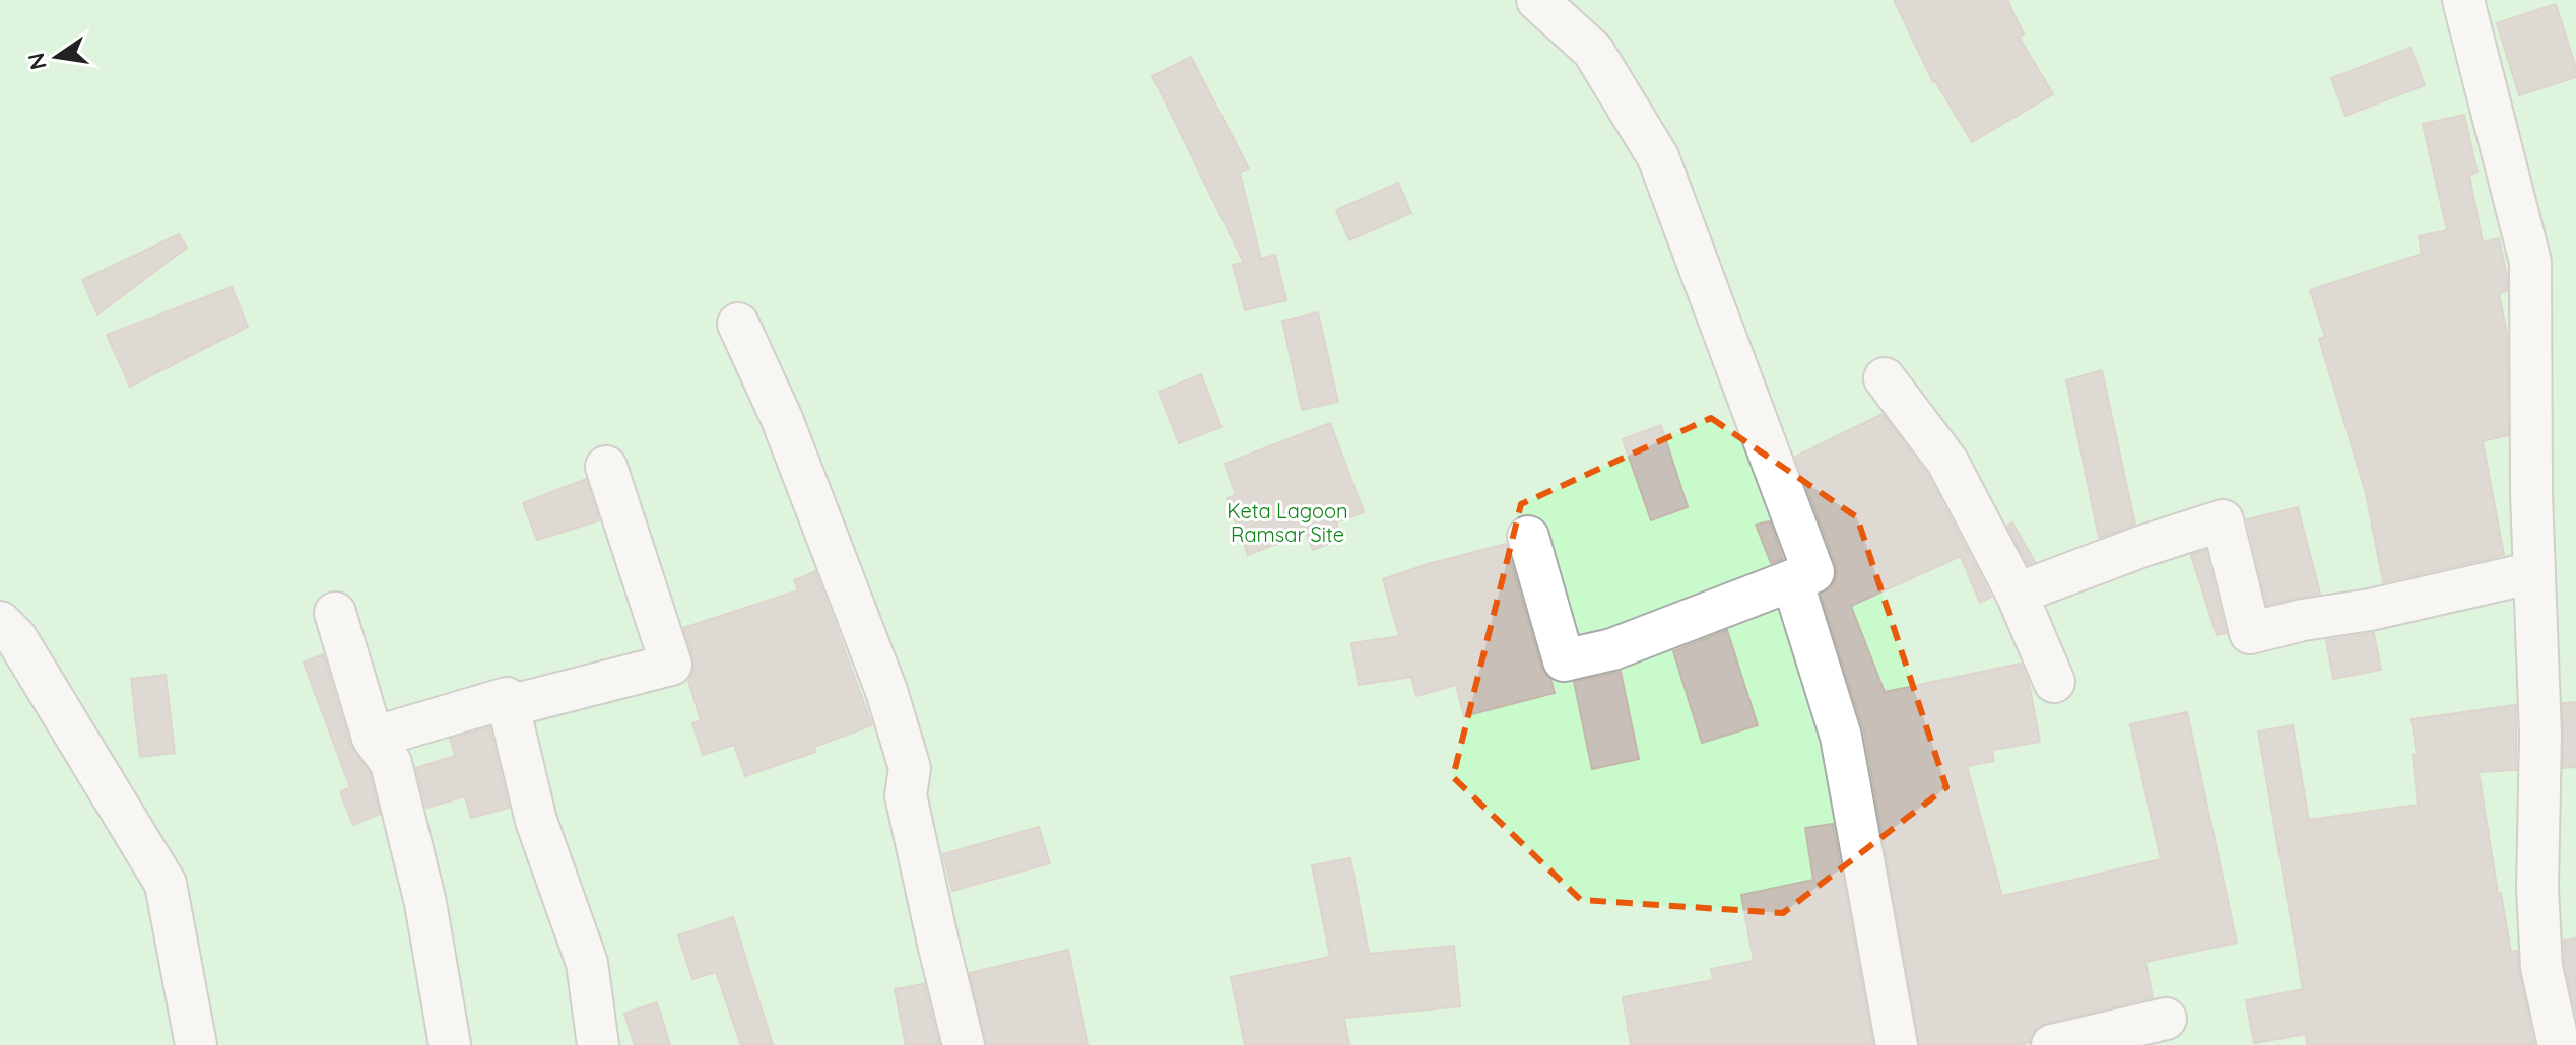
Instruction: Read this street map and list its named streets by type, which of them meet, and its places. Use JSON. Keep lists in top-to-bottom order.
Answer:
{
  "parks": ["Keta Lagoon Ramsar Site"],
  "north": "left"
}
